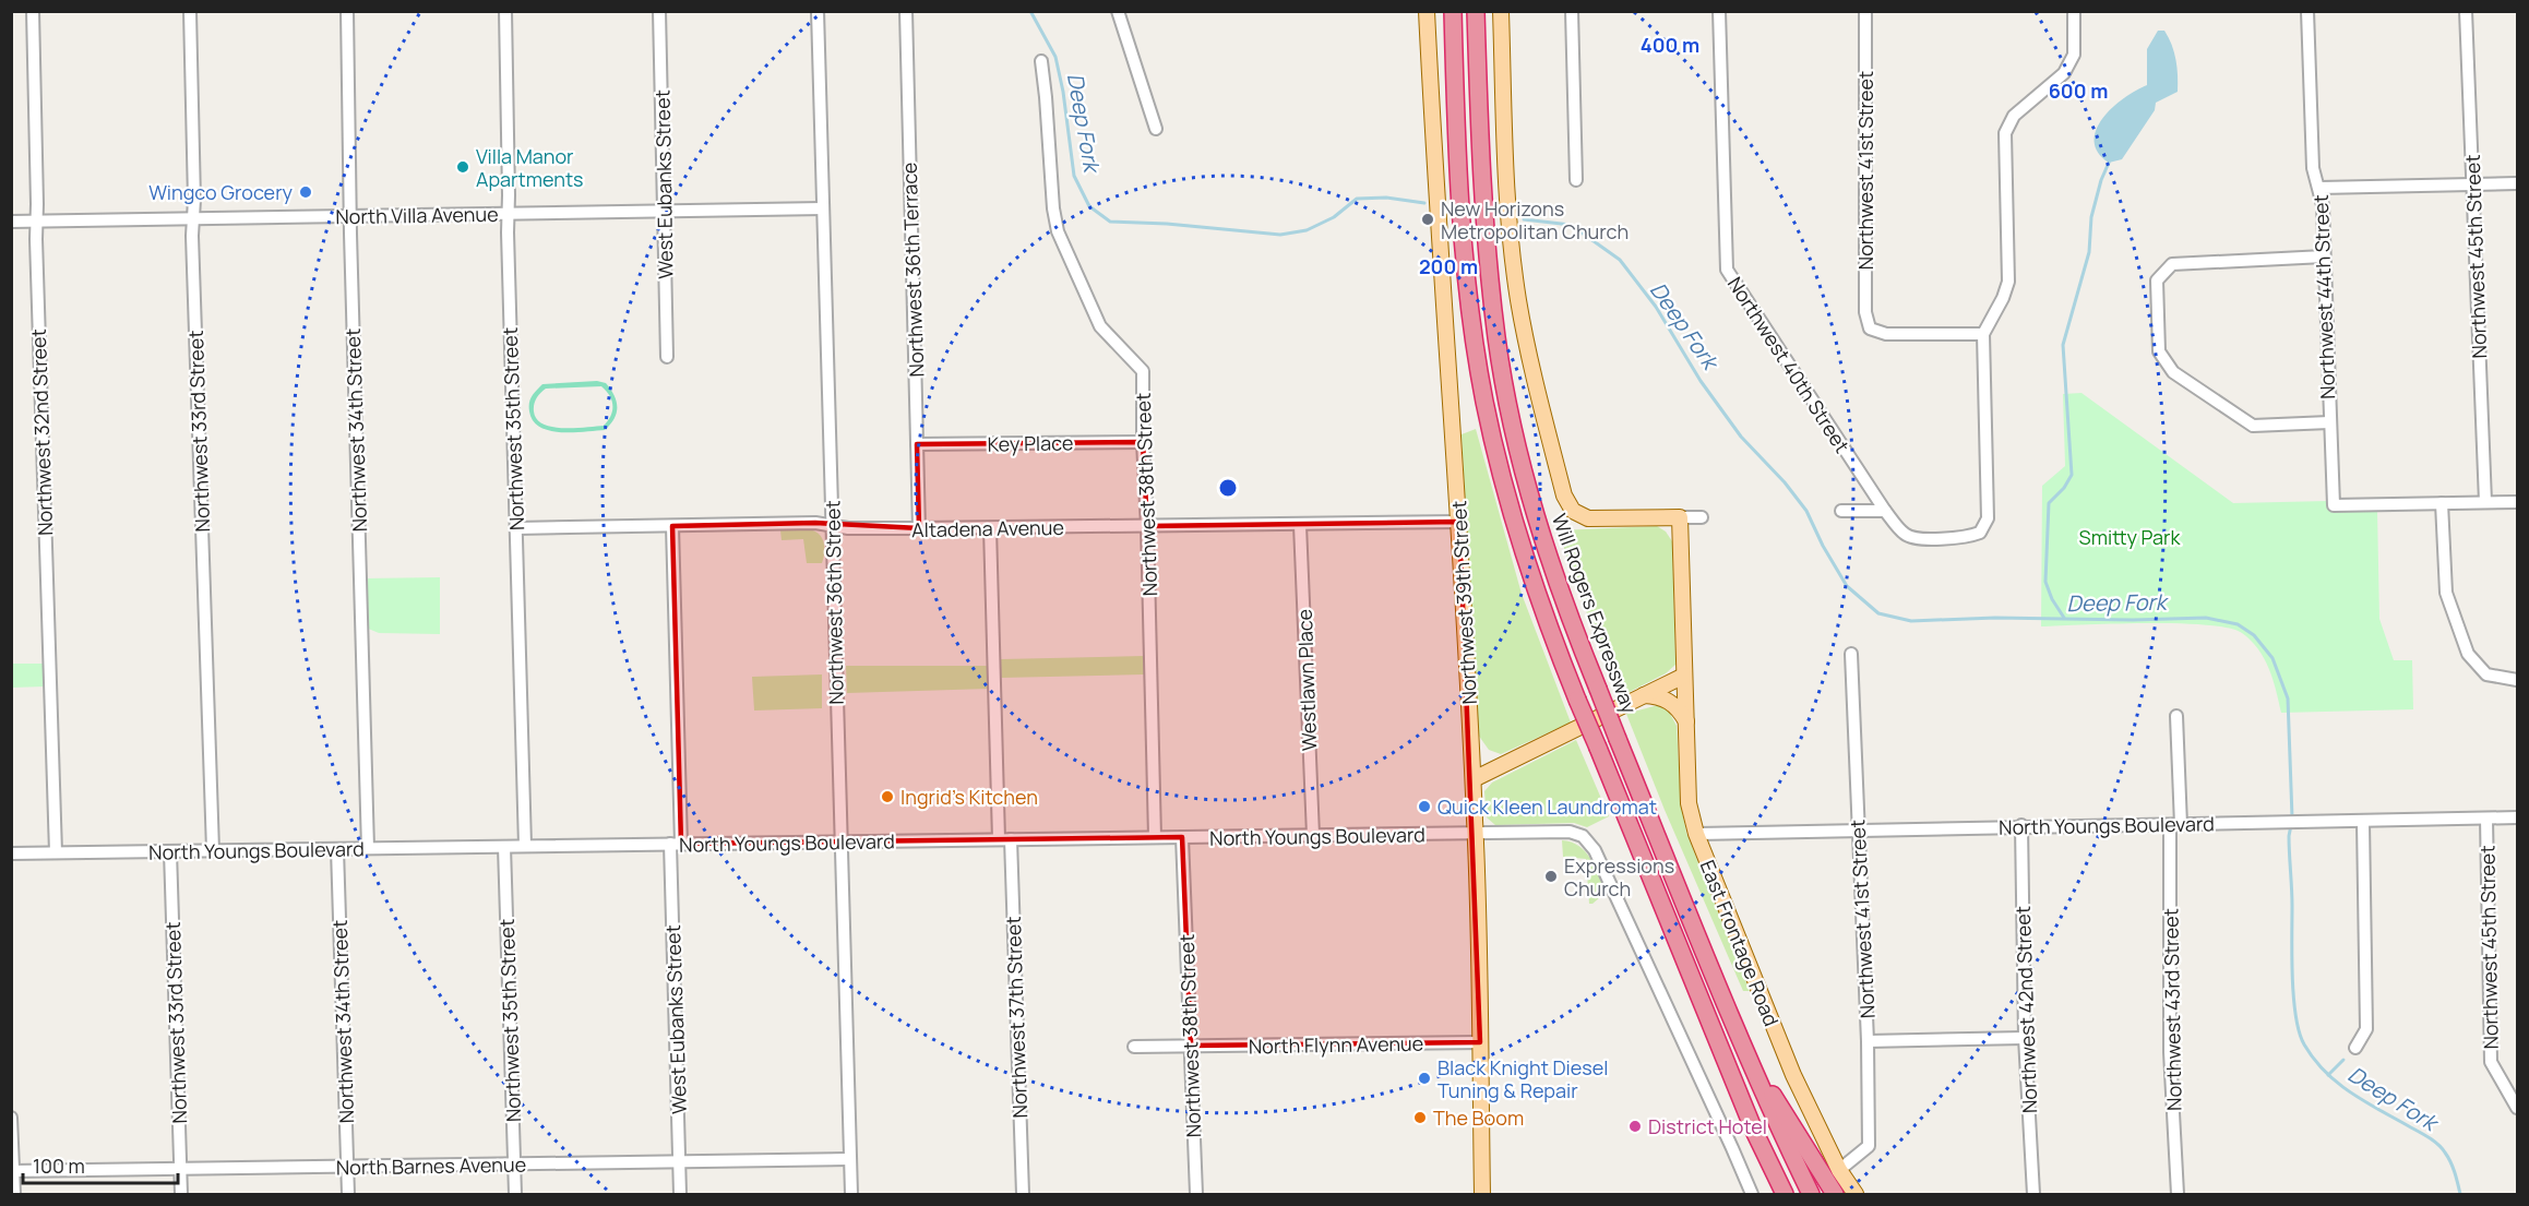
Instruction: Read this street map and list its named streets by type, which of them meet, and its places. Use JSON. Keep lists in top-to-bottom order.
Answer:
{
  "streets": {
    "highway": ["Will Rogers Expressway"],
    "main road": ["Northwest 39th Street", "East Frontage Road"],
    "street": [
      "Northwest 41st Street",
      "West Eubanks Street",
      "North Villa Avenue",
      "Northwest 45th Street",
      "Northwest 36th Terrace",
      "Northwest 44th Street",
      "Northwest 40th Street",
      "Northwest 35th Street",
      "Northwest 34th Street",
      "Northwest 33rd Street",
      "Northwest 32nd Street",
      "Key Place",
      "Northwest 38th Street",
      "Altadena Avenue",
      "Northwest 36th Street",
      "Westlawn Place",
      "North Youngs Boulevard",
      "Northwest 42nd Street",
      "Northwest 43rd Street",
      "Northwest 37th Street",
      "North Flynn Avenue",
      "North Barnes Avenue"
    ]
  },
  "crossings": [
    ["Northwest 41st Street", "North Youngs Boulevard"],
    ["Northwest 41st Street", "East Frontage Road"],
    ["West Eubanks Street", "North Villa Avenue"],
    ["West Eubanks Street", "Altadena Avenue"],
    ["West Eubanks Street", "North Youngs Boulevard"],
    ["West Eubanks Street", "North Barnes Avenue"],
    ["North Villa Avenue", "Northwest 35th Street"],
    ["North Villa Avenue", "Northwest 34th Street"],
    ["North Villa Avenue", "Northwest 33rd Street"],
    ["North Villa Avenue", "Northwest 32nd Street"],
    ["North Villa Avenue", "Northwest 36th Street"],
    ["Northwest 45th Street", "North Youngs Boulevard"],
    ["Northwest 36th Terrace", "Key Place"],
    ["Northwest 36th Terrace", "Altadena Avenue"],
    ["Northwest 35th Street", "Altadena Avenue"],
    ["Northwest 35th Street", "North Youngs Boulevard"],
    ["Northwest 35th Street", "North Barnes Avenue"],
    ["Northwest 34th Street", "North Youngs Boulevard"],
    ["Northwest 34th Street", "North Barnes Avenue"],
    ["Northwest 33rd Street", "North Youngs Boulevard"],
    ["Northwest 33rd Street", "North Barnes Avenue"],
    ["Northwest 32nd Street", "North Youngs Boulevard"],
    ["Key Place", "Northwest 38th Street"],
    ["Northwest 38th Street", "Altadena Avenue"],
    ["Northwest 38th Street", "North Youngs Boulevard"],
    ["Northwest 38th Street", "North Flynn Avenue"],
    ["Altadena Avenue", "Northwest 36th Street"],
    ["Altadena Avenue", "Northwest 39th Street"],
    ["Altadena Avenue", "Westlawn Place"],
    ["Altadena Avenue", "Northwest 37th Street"],
    ["Northwest 36th Street", "North Youngs Boulevard"],
    ["Northwest 36th Street", "North Barnes Avenue"],
    ["Northwest 39th Street", "North Youngs Boulevard"],
    ["Northwest 39th Street", "North Flynn Avenue"],
    ["Westlawn Place", "North Youngs Boulevard"],
    ["North Youngs Boulevard", "East Frontage Road"],
    ["North Youngs Boulevard", "Northwest 42nd Street"],
    ["North Youngs Boulevard", "Northwest 43rd Street"],
    ["North Youngs Boulevard", "Northwest 37th Street"]
  ],
  "water": ["Deep Fork"],
  "parks": ["Smitty Park"],
  "places": [
    "Villa Manor Apartments",
    "Wingco Grocery",
    "New Horizons Metropolitan Church",
    "Ingrid's Kitchen",
    "Quick Kleen Laundromat",
    "Expressions Church",
    "Black Knight Diesel Tuning & Repair",
    "The Boom",
    "District Hotel"
  ],
  "scale_bar": "100 m",
  "rings": ["400 m", "600 m", "200 m"]
}
